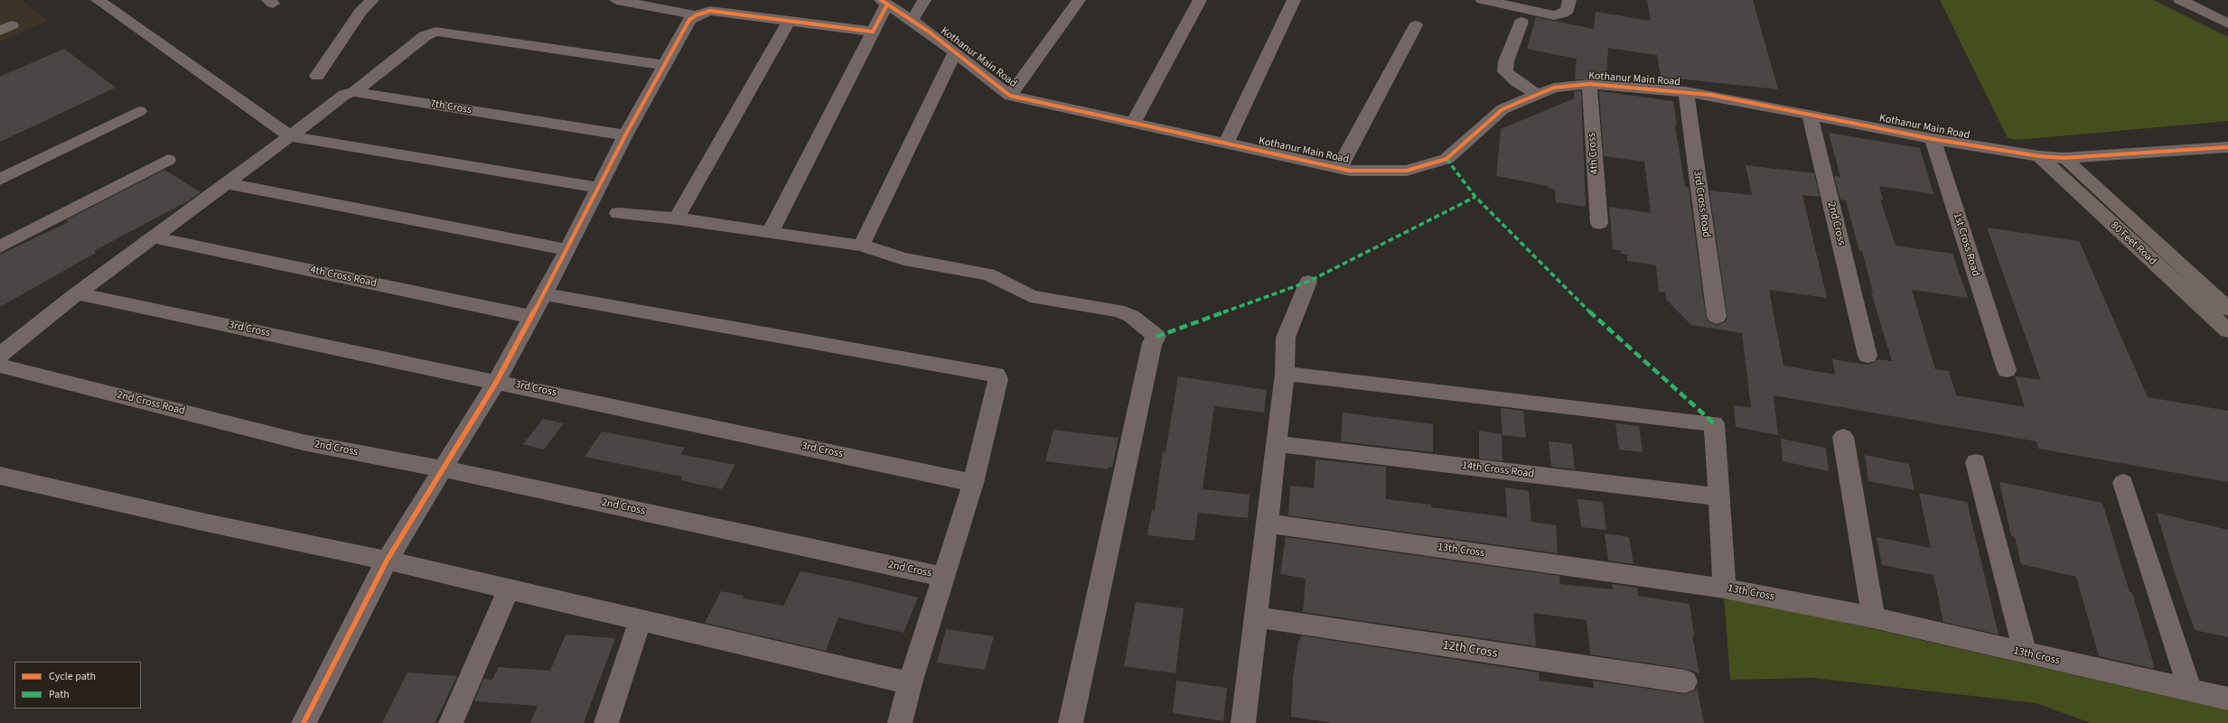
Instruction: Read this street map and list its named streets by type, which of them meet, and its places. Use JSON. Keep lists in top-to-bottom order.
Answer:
{
  "streets": {
    "main road": ["80 Feet Road"],
    "street": [
      "Kothanur Main Road",
      "7th Cross",
      "4th Cross",
      "3rd Cross Road",
      "2nd Cross",
      "1st Cross Road",
      "4th Cross Road",
      "3rd Cross",
      "2nd Cross Road",
      "14th Cross Road",
      "13th Cross",
      "12th Cross"
    ]
  },
  "crossings": [
    ["Kothanur Main Road", "4th Cross"],
    ["Kothanur Main Road", "3rd Cross Road"],
    ["Kothanur Main Road", "2nd Cross"],
    ["Kothanur Main Road", "80 Feet Road"],
    ["Kothanur Main Road", "1st Cross Road"],
    ["2nd Cross", "2nd Cross Road"]
  ],
  "legend": ["Cycle path", "Path"]
}
